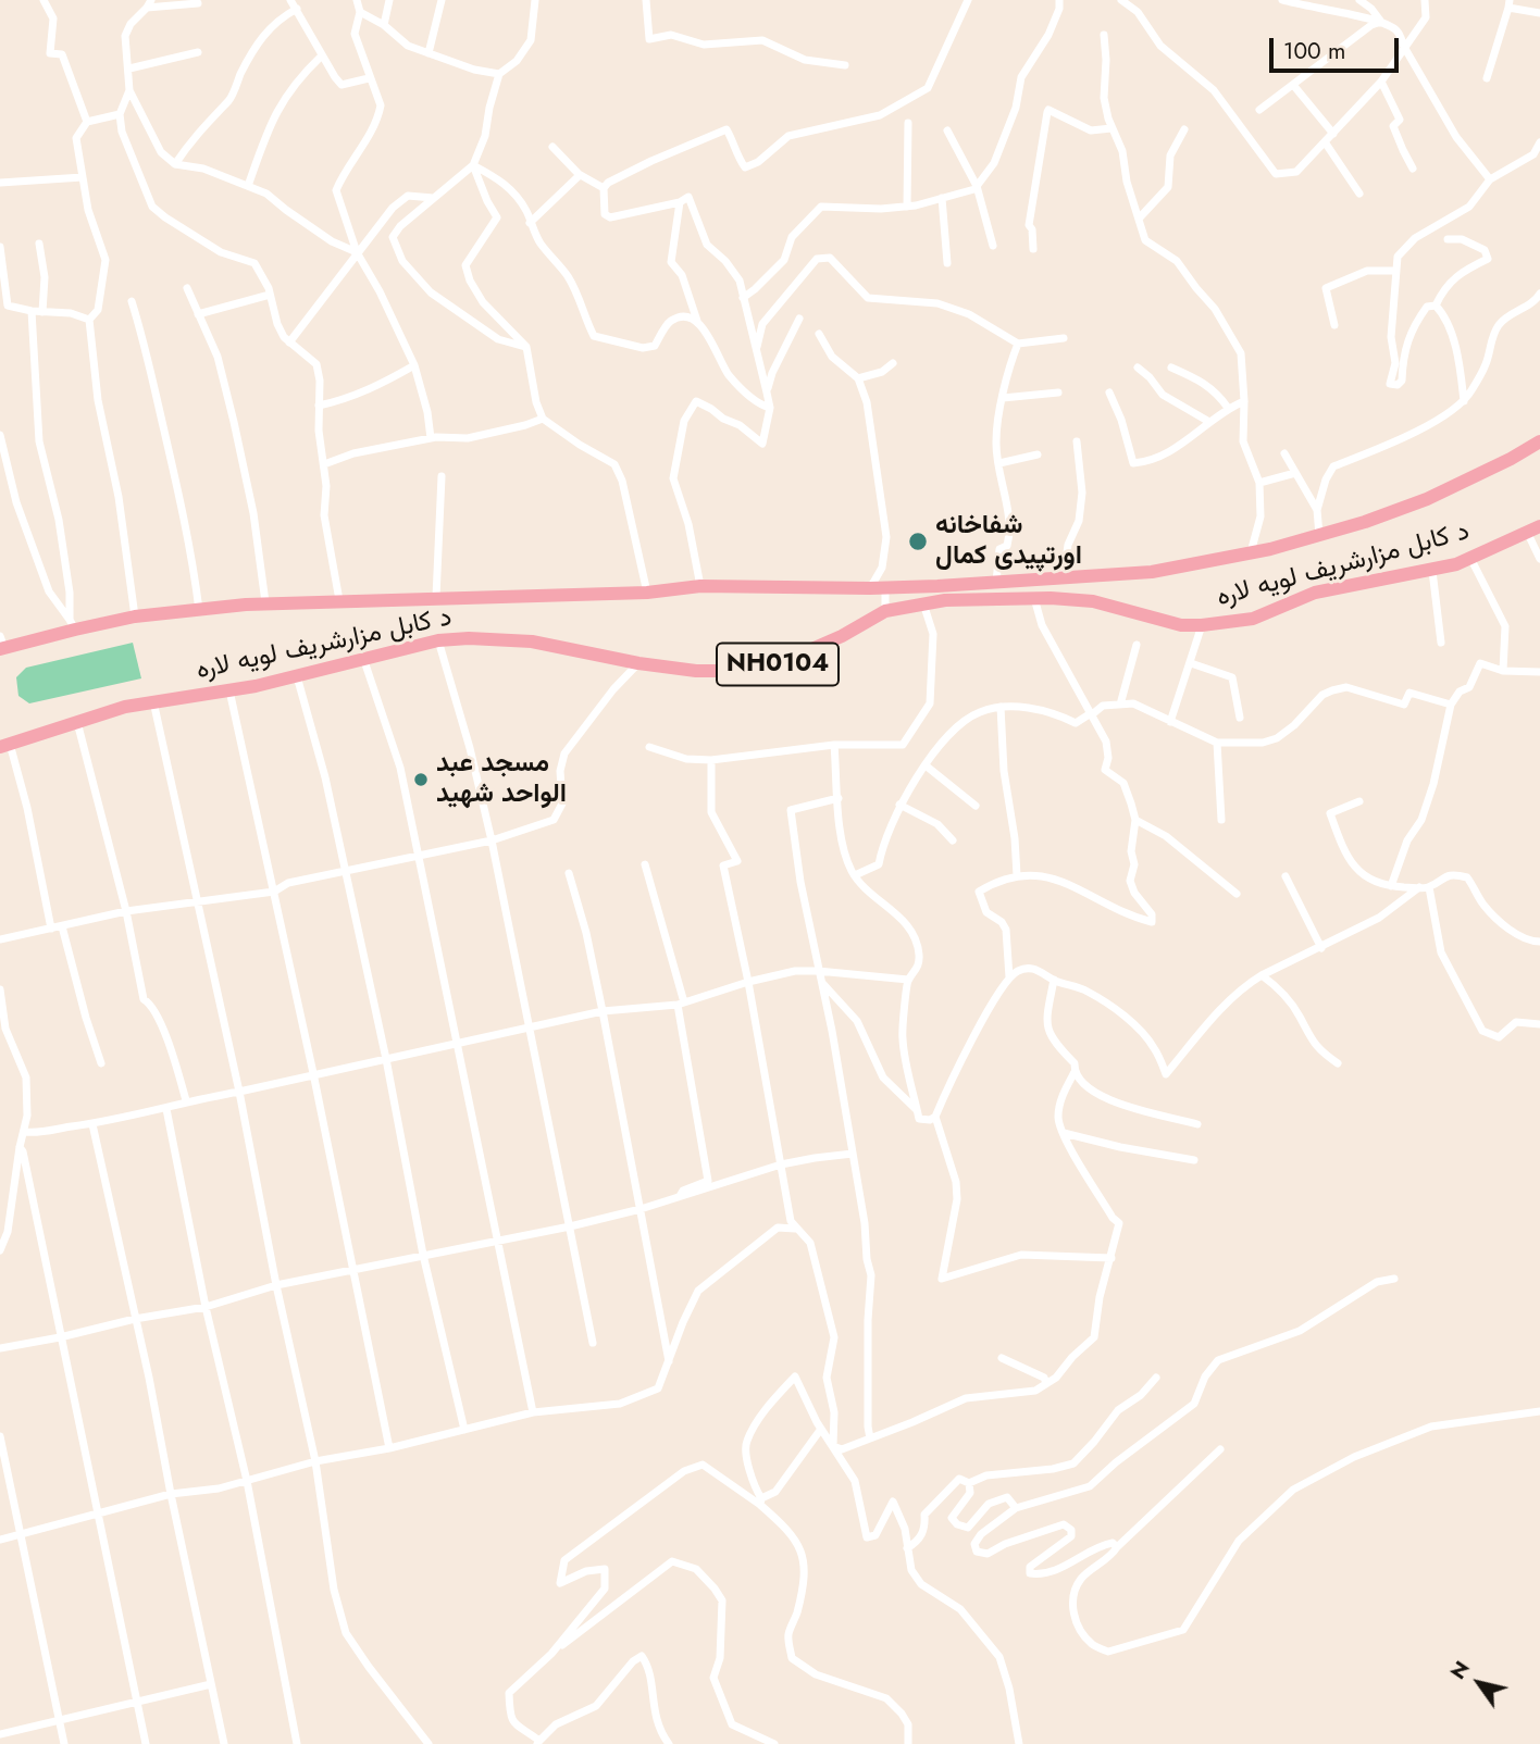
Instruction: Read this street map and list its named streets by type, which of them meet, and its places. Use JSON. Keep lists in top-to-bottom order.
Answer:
{
  "streets": {
    "highway": ["د کابل مزارشریف لویه لاره", "NH0104"]
  },
  "places": ["شفاخانه اورتپیدی کمال", "مسجد عبد الواحد شهید"],
  "scale_bar": "100 m",
  "north": "top left"
}
